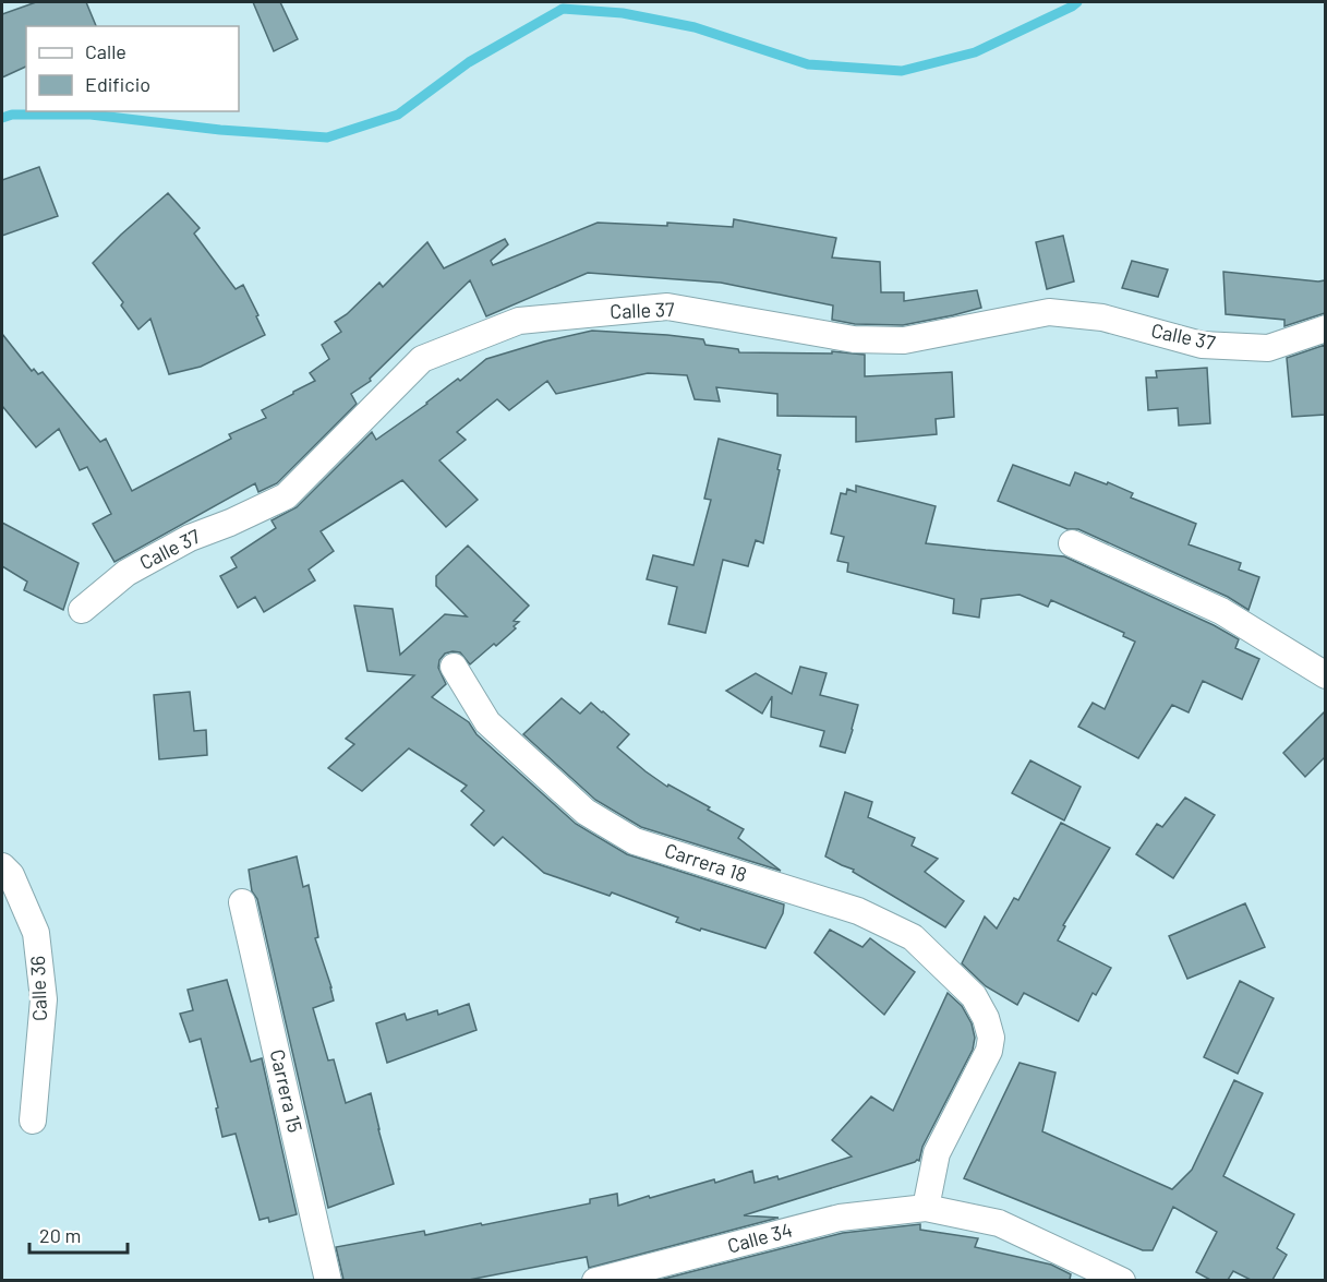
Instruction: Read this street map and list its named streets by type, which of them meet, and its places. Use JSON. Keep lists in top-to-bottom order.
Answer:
{
  "streets": {
    "street": [
      "Calle 37",
      "Carrera 18",
      "Calle 36",
      "Carrera 15",
      "Calle 34"
    ]
  },
  "crossings": [
    ["Carrera 18", "Calle 34"]
  ],
  "legend": ["Calle", "Edificio"],
  "scale_bar": "20 m"
}
